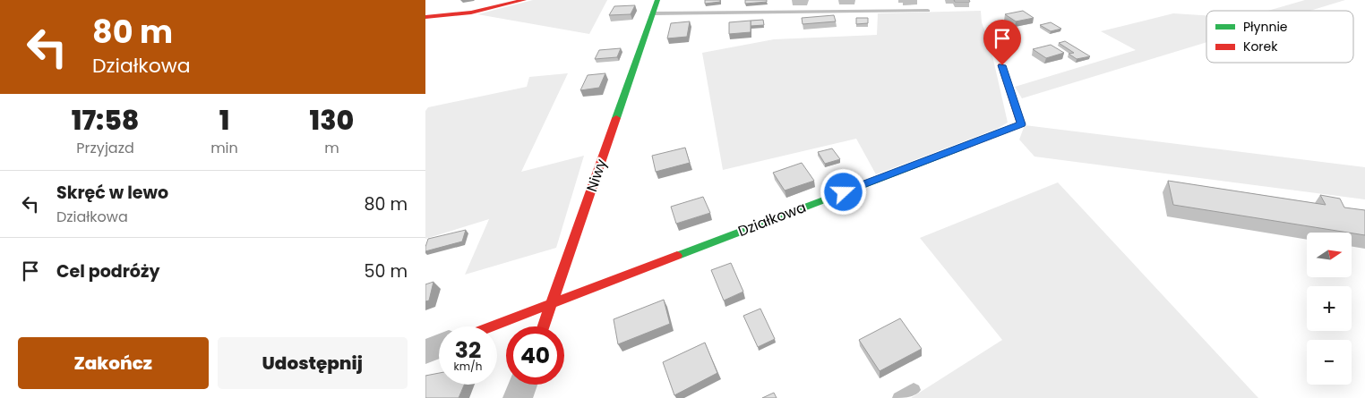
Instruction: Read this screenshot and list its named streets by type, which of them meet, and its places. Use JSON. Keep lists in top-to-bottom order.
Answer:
{
  "streets": {
    "street": ["Niwy", "Działkowa"]
  },
  "crossings": [
    ["Niwy", "Działkowa"]
  ],
  "legend": ["Płynnie", "Korek"],
  "north": "right",
  "page": {
    "turn": ["80 m", "Działkowa"],
    "eta": [
      "17:58",
      "Przyjazd",
      "1",
      "min",
      "130",
      "m"
    ],
    "list": [
      {
        "name": "Skręć w lewo",
        "note": "Działkowa",
        "value": "80 m"
      },
      {
        "name": "Cel podróży",
        "value": "50 m"
      }
    ],
    "map_buttons": ["+", "−"],
    "speed": "32 km/h",
    "limit": "40",
    "buttons": ["Zakończ", "Udostępnij"]
  }
}
